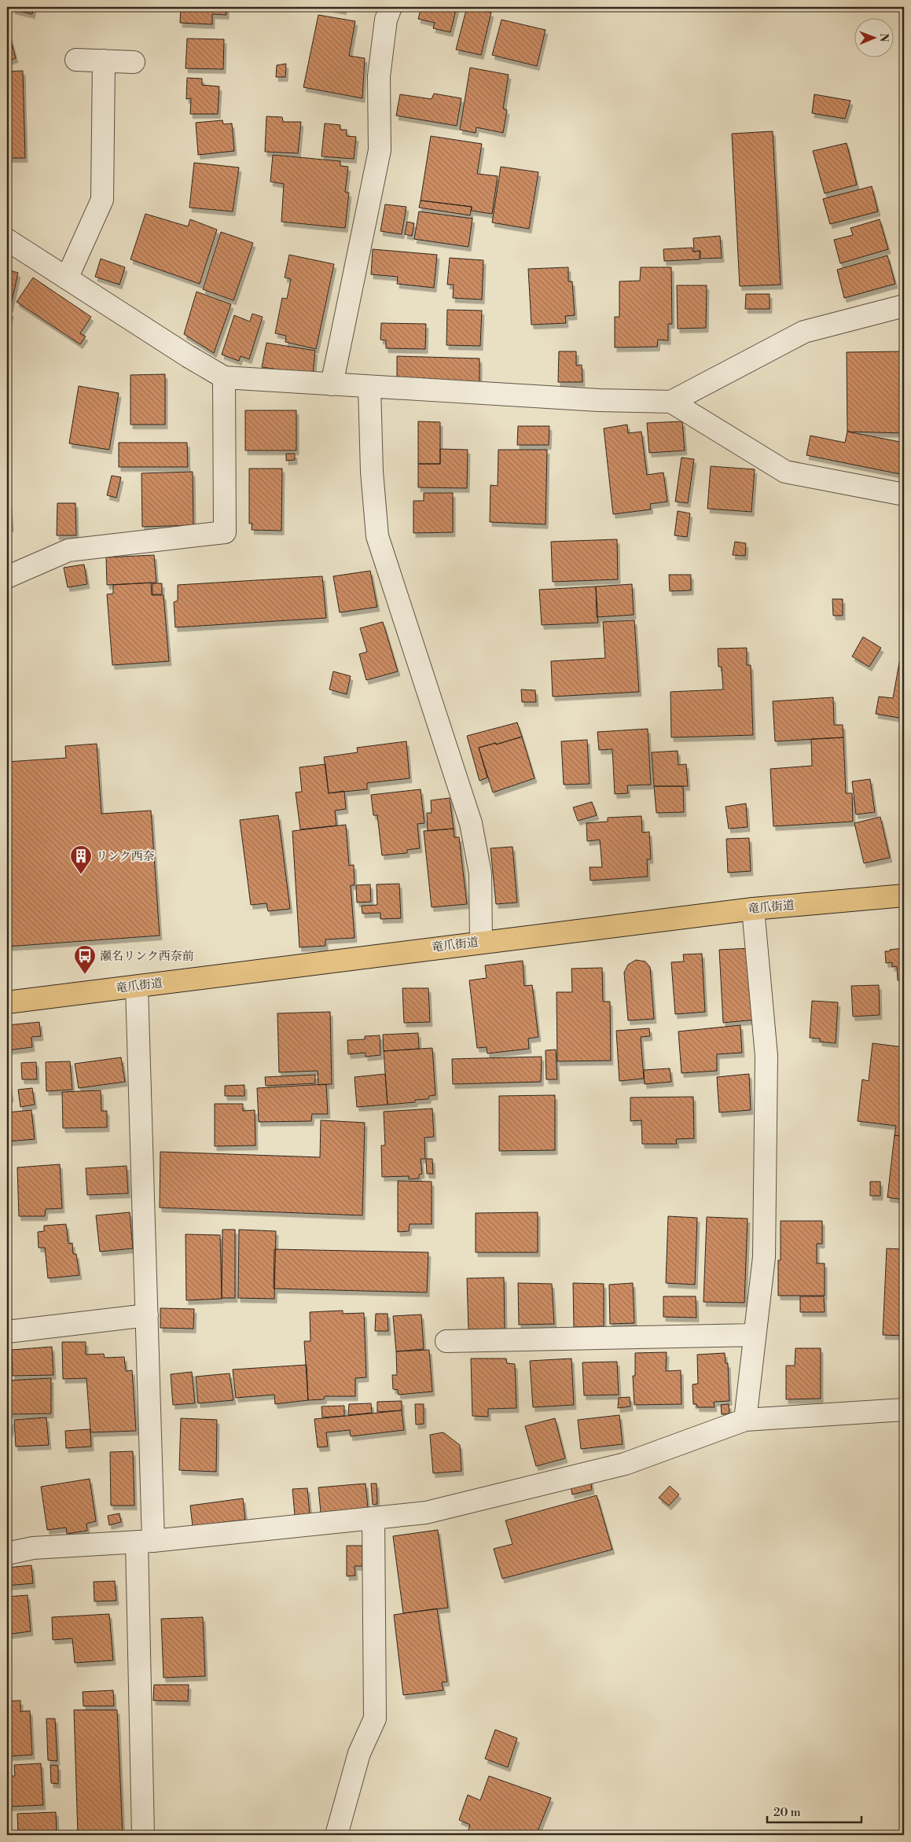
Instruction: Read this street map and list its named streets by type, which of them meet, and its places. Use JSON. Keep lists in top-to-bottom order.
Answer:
{
  "streets": {
    "main road": ["竜爪街道"]
  },
  "places": {
    "building": ["リンク西奈"],
    "bus stop": ["瀬名リンク西奈前"]
  },
  "scale_bar": "20 m",
  "north": "right"
}
